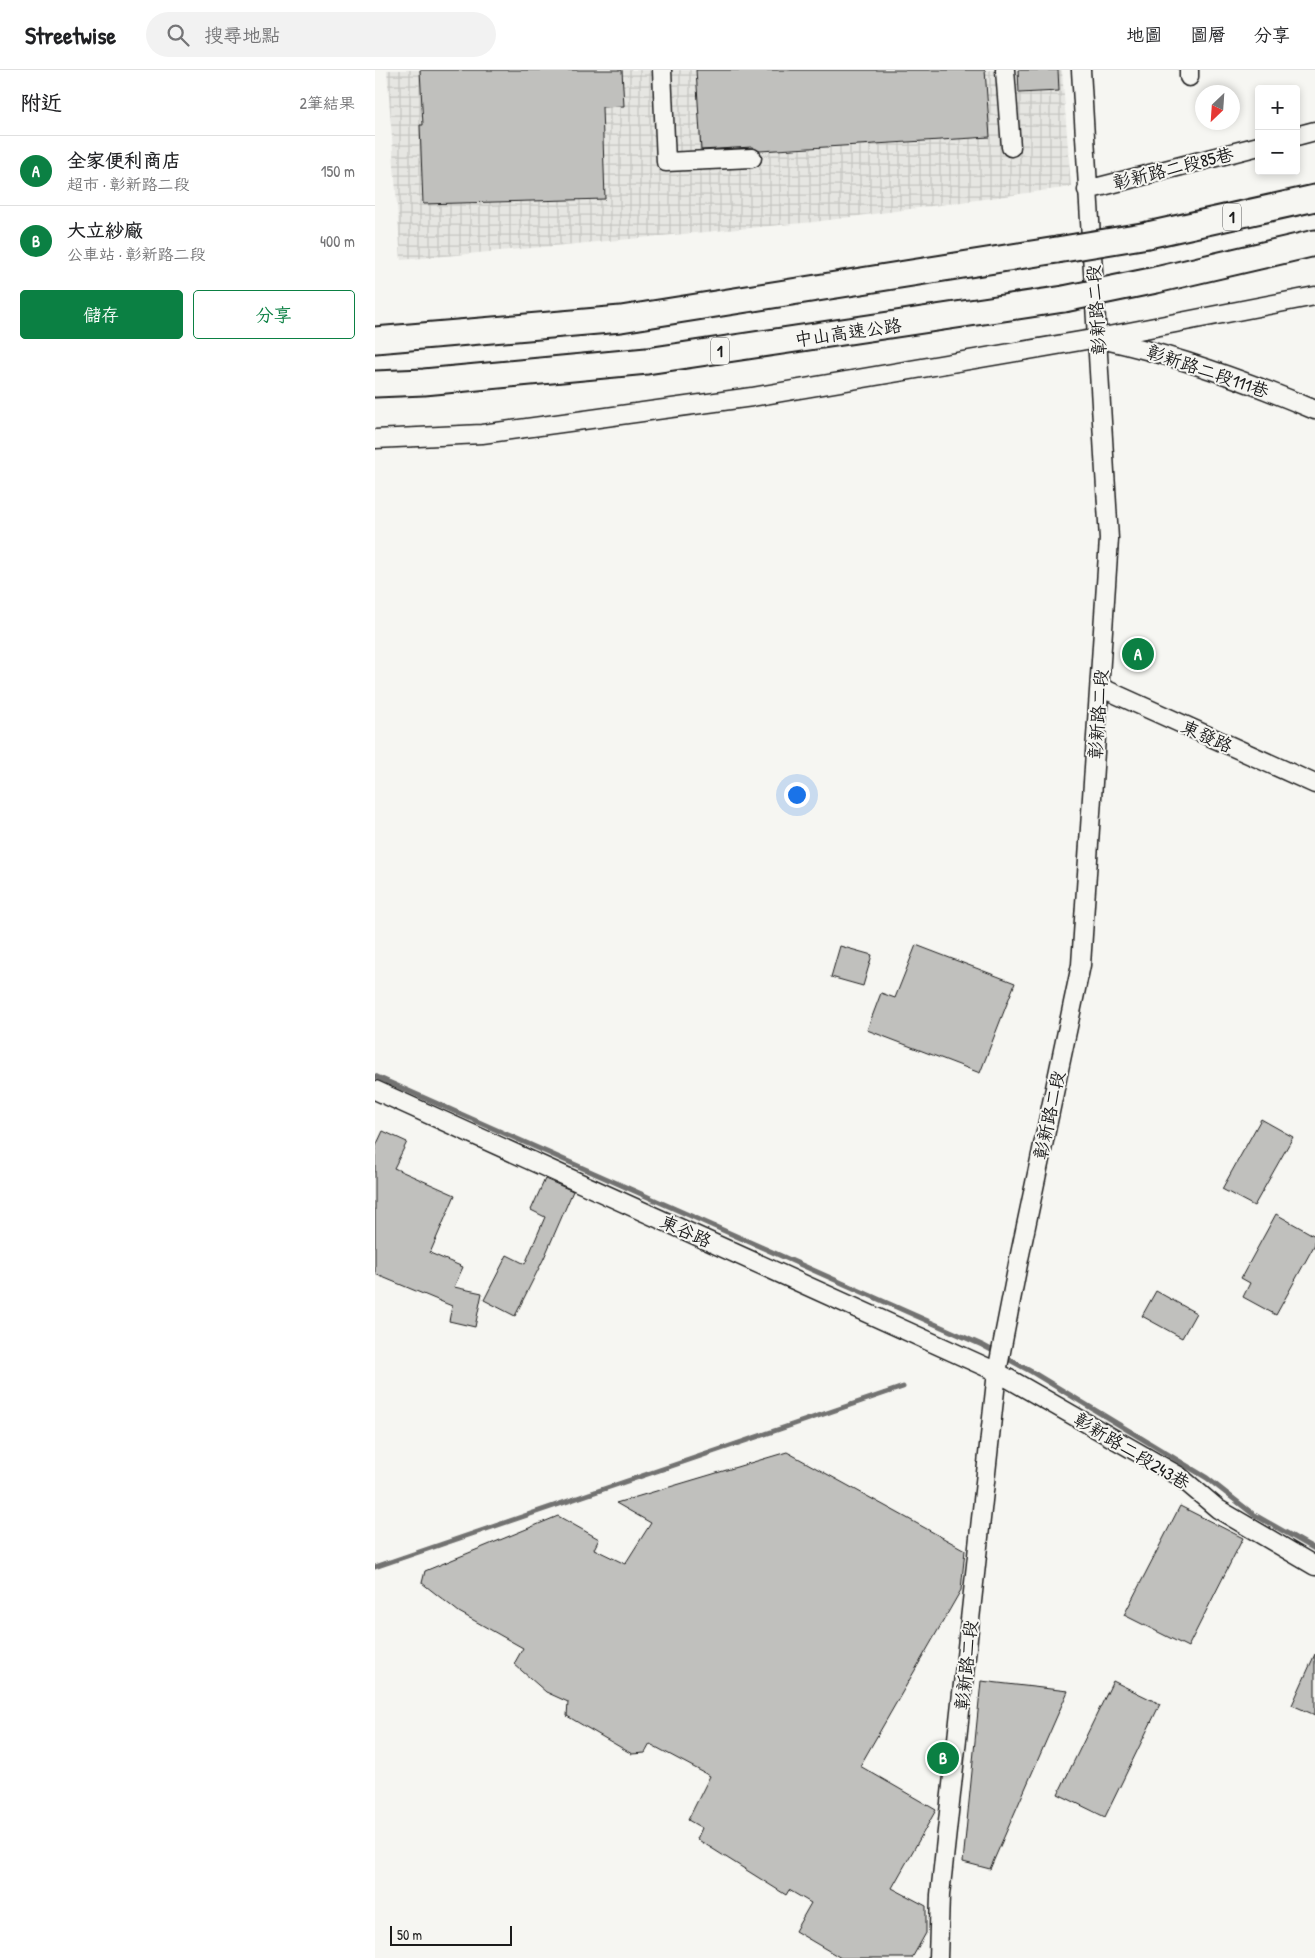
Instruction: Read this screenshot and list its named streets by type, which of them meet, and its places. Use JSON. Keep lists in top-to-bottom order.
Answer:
{
  "streets": {
    "highway": ["1", "中山高速公路"],
    "street": [
      "彰新路二段85巷",
      "彰新路二段",
      "彰新路二段111巷",
      "東發路",
      "東谷路",
      "彰新路二段243巷"
    ]
  },
  "crossings": [
    ["彰新路二段85巷", "彰新路二段"],
    ["彰新路二段", "彰新路二段111巷"],
    ["彰新路二段", "東發路"],
    ["彰新路二段", "東谷路"],
    ["彰新路二段", "彰新路二段243巷"],
    ["東谷路", "彰新路二段243巷"]
  ],
  "scale_bar": "50 m",
  "north": "bottom left",
  "page": {
    "header": "Streetwise",
    "search": "搜尋地點",
    "nav": ["地圖", "圖層", "分享"],
    "heading": ["附近", "2筆結果"],
    "map_buttons": ["+", "−"],
    "list": [
      {
        "mark": "A",
        "name": "全家便利商店",
        "note": "超市 · 彰新路二段",
        "value": "150 m"
      },
      {
        "mark": "B",
        "name": "大立紗廠",
        "note": "公車站 · 彰新路二段",
        "value": "400 m"
      }
    ],
    "buttons": ["儲存", "分享"],
    "pins": ["A", "B"],
    "scale": "50 m"
  }
}
